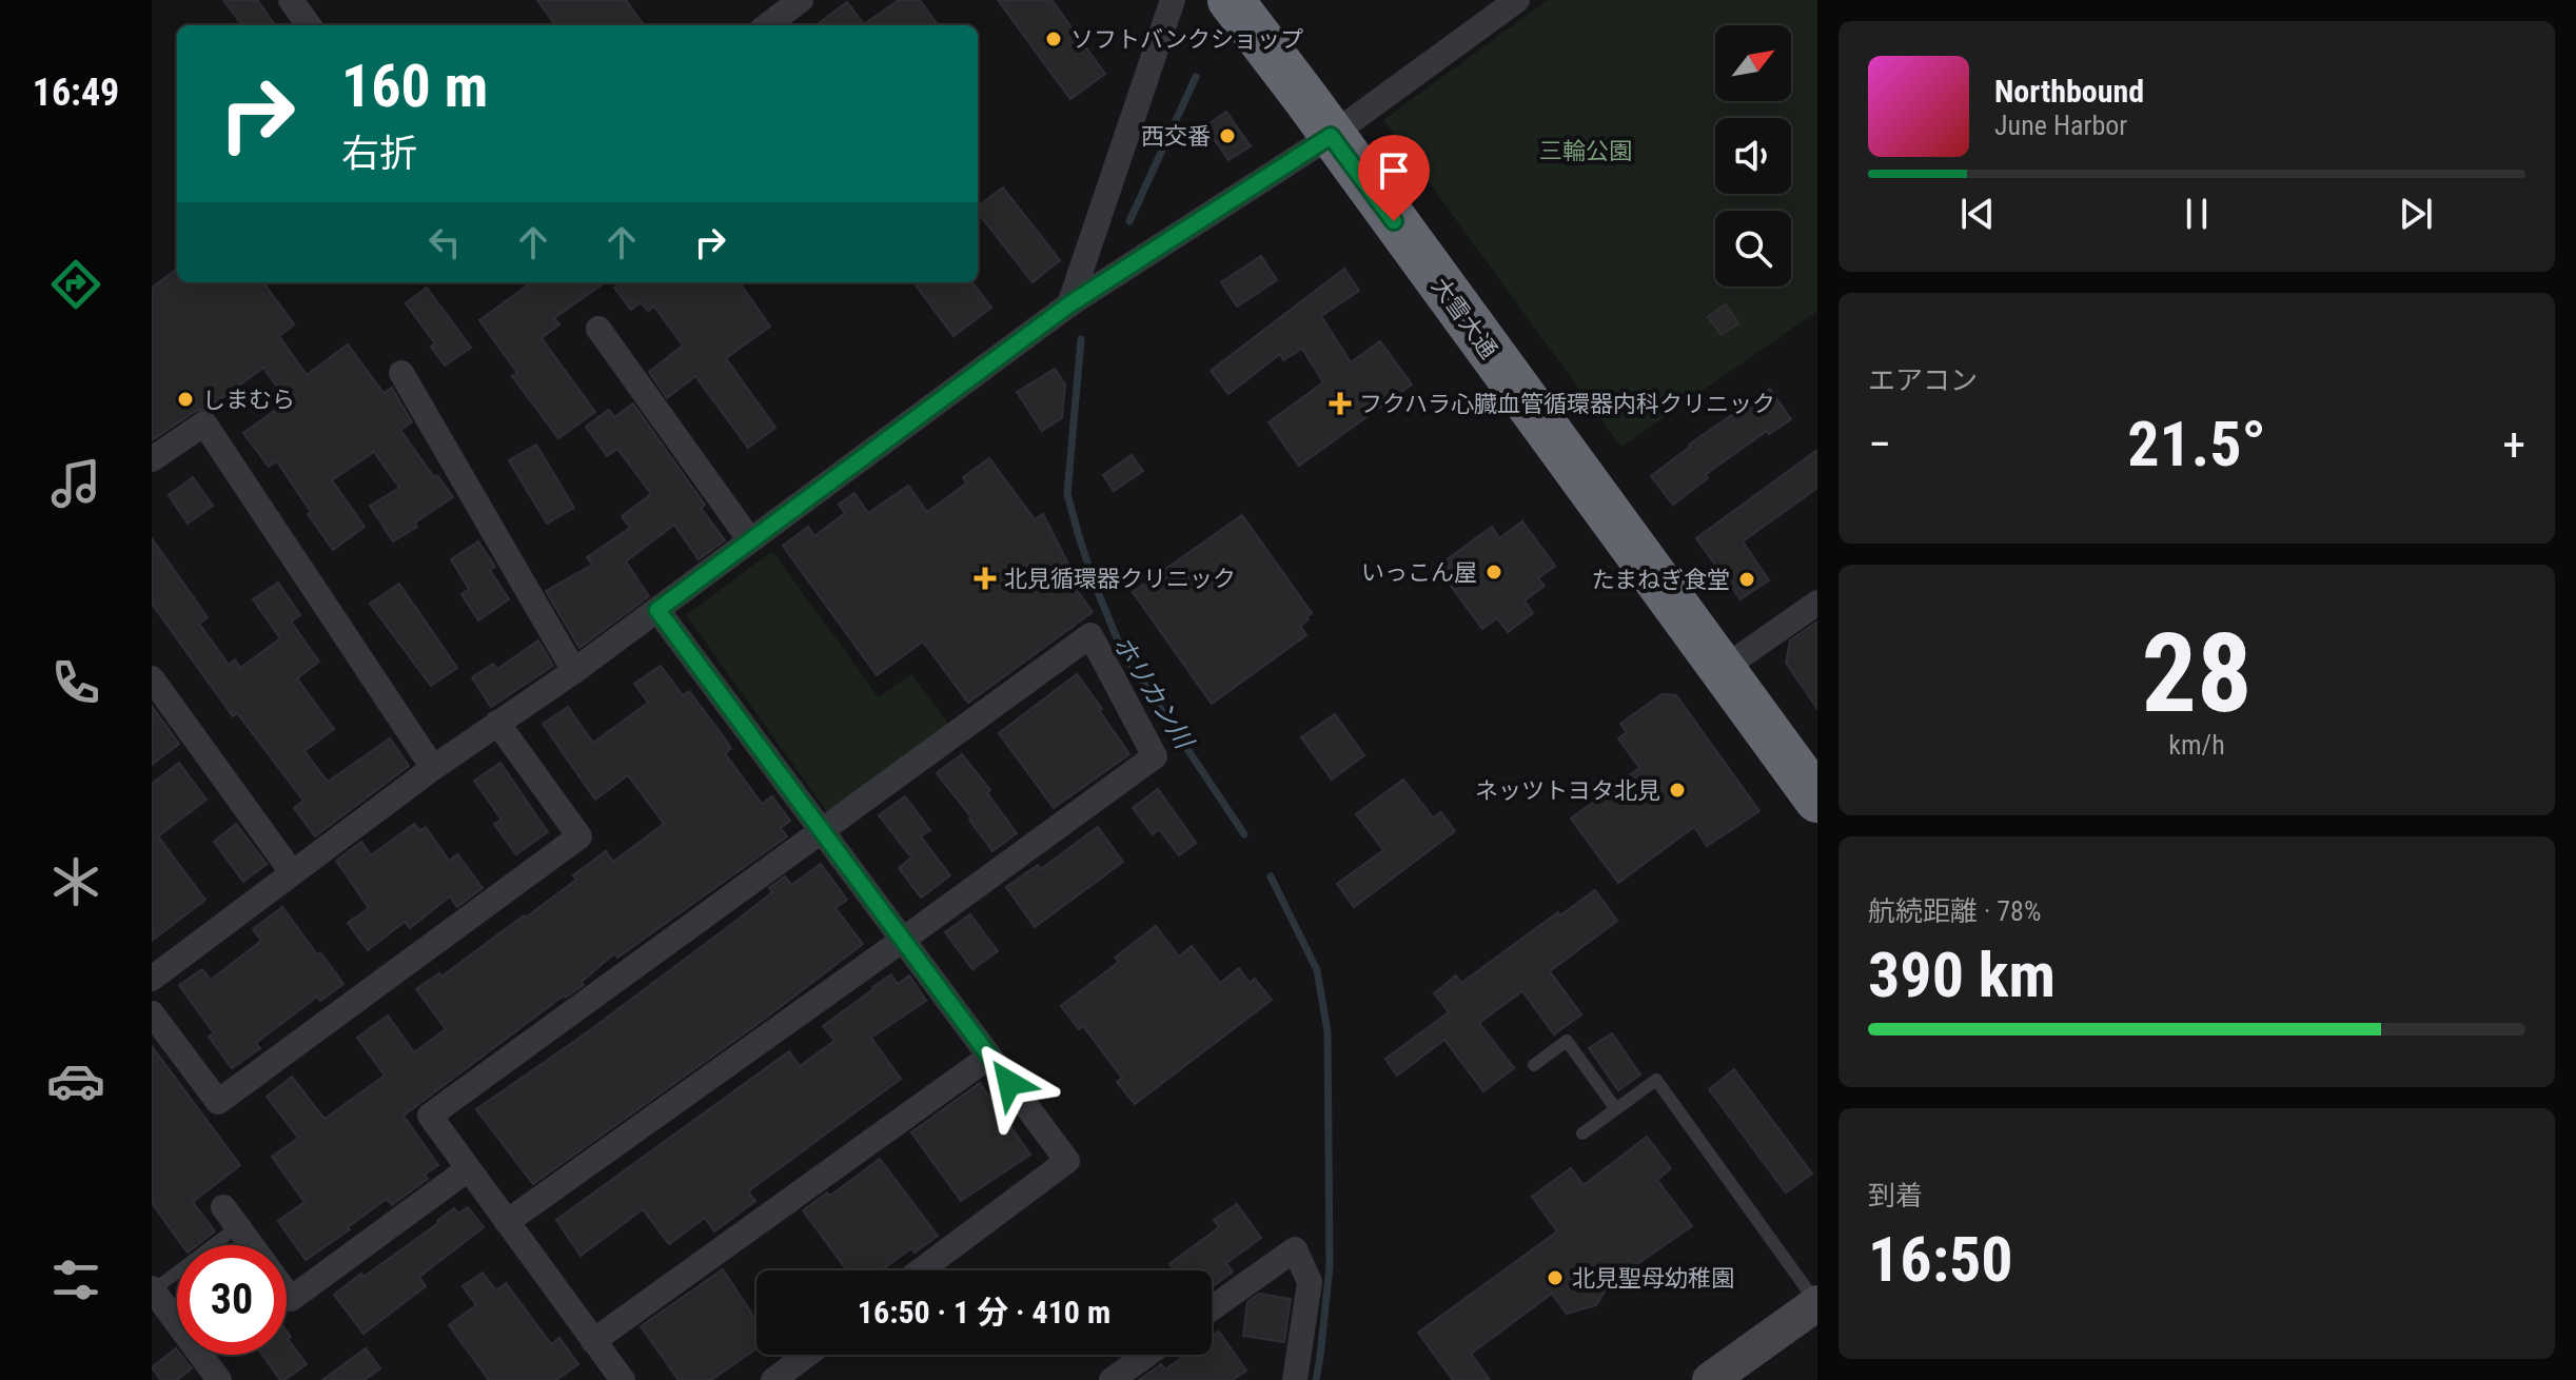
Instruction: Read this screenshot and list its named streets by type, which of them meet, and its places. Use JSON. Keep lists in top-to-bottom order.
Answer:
{
  "streets": {
    "highway": ["大雪大通"]
  },
  "water": ["ホリカン川"],
  "parks": ["三輪公園"],
  "places": {
    "other": [
      "ソフトバンクショップ",
      "西交番",
      "しまむら",
      "いっこん屋",
      "たまねぎ食堂",
      "ネッツトヨタ北見",
      "北見聖母幼稚園"
    ],
    "health": ["フクハラ心臓血管循環器内科クリニック", "北見循環器クリニック"]
  },
  "north": "top right",
  "page": {
    "tabs": "16:49",
    "turn": ["160 m", "右折"],
    "song": ["Northbound", "June Harbor"],
    "tile": [
      "エアコン",
      ["28", "km/h"],
      ["航続距離 · 78%", "390 km"],
      ["到着", "16:50"]
    ],
    "heat": ["−", "21.5°", "+"],
    "limit": "30",
    "trip": "16:50 · 1 分 · 410 m"
  }
}
